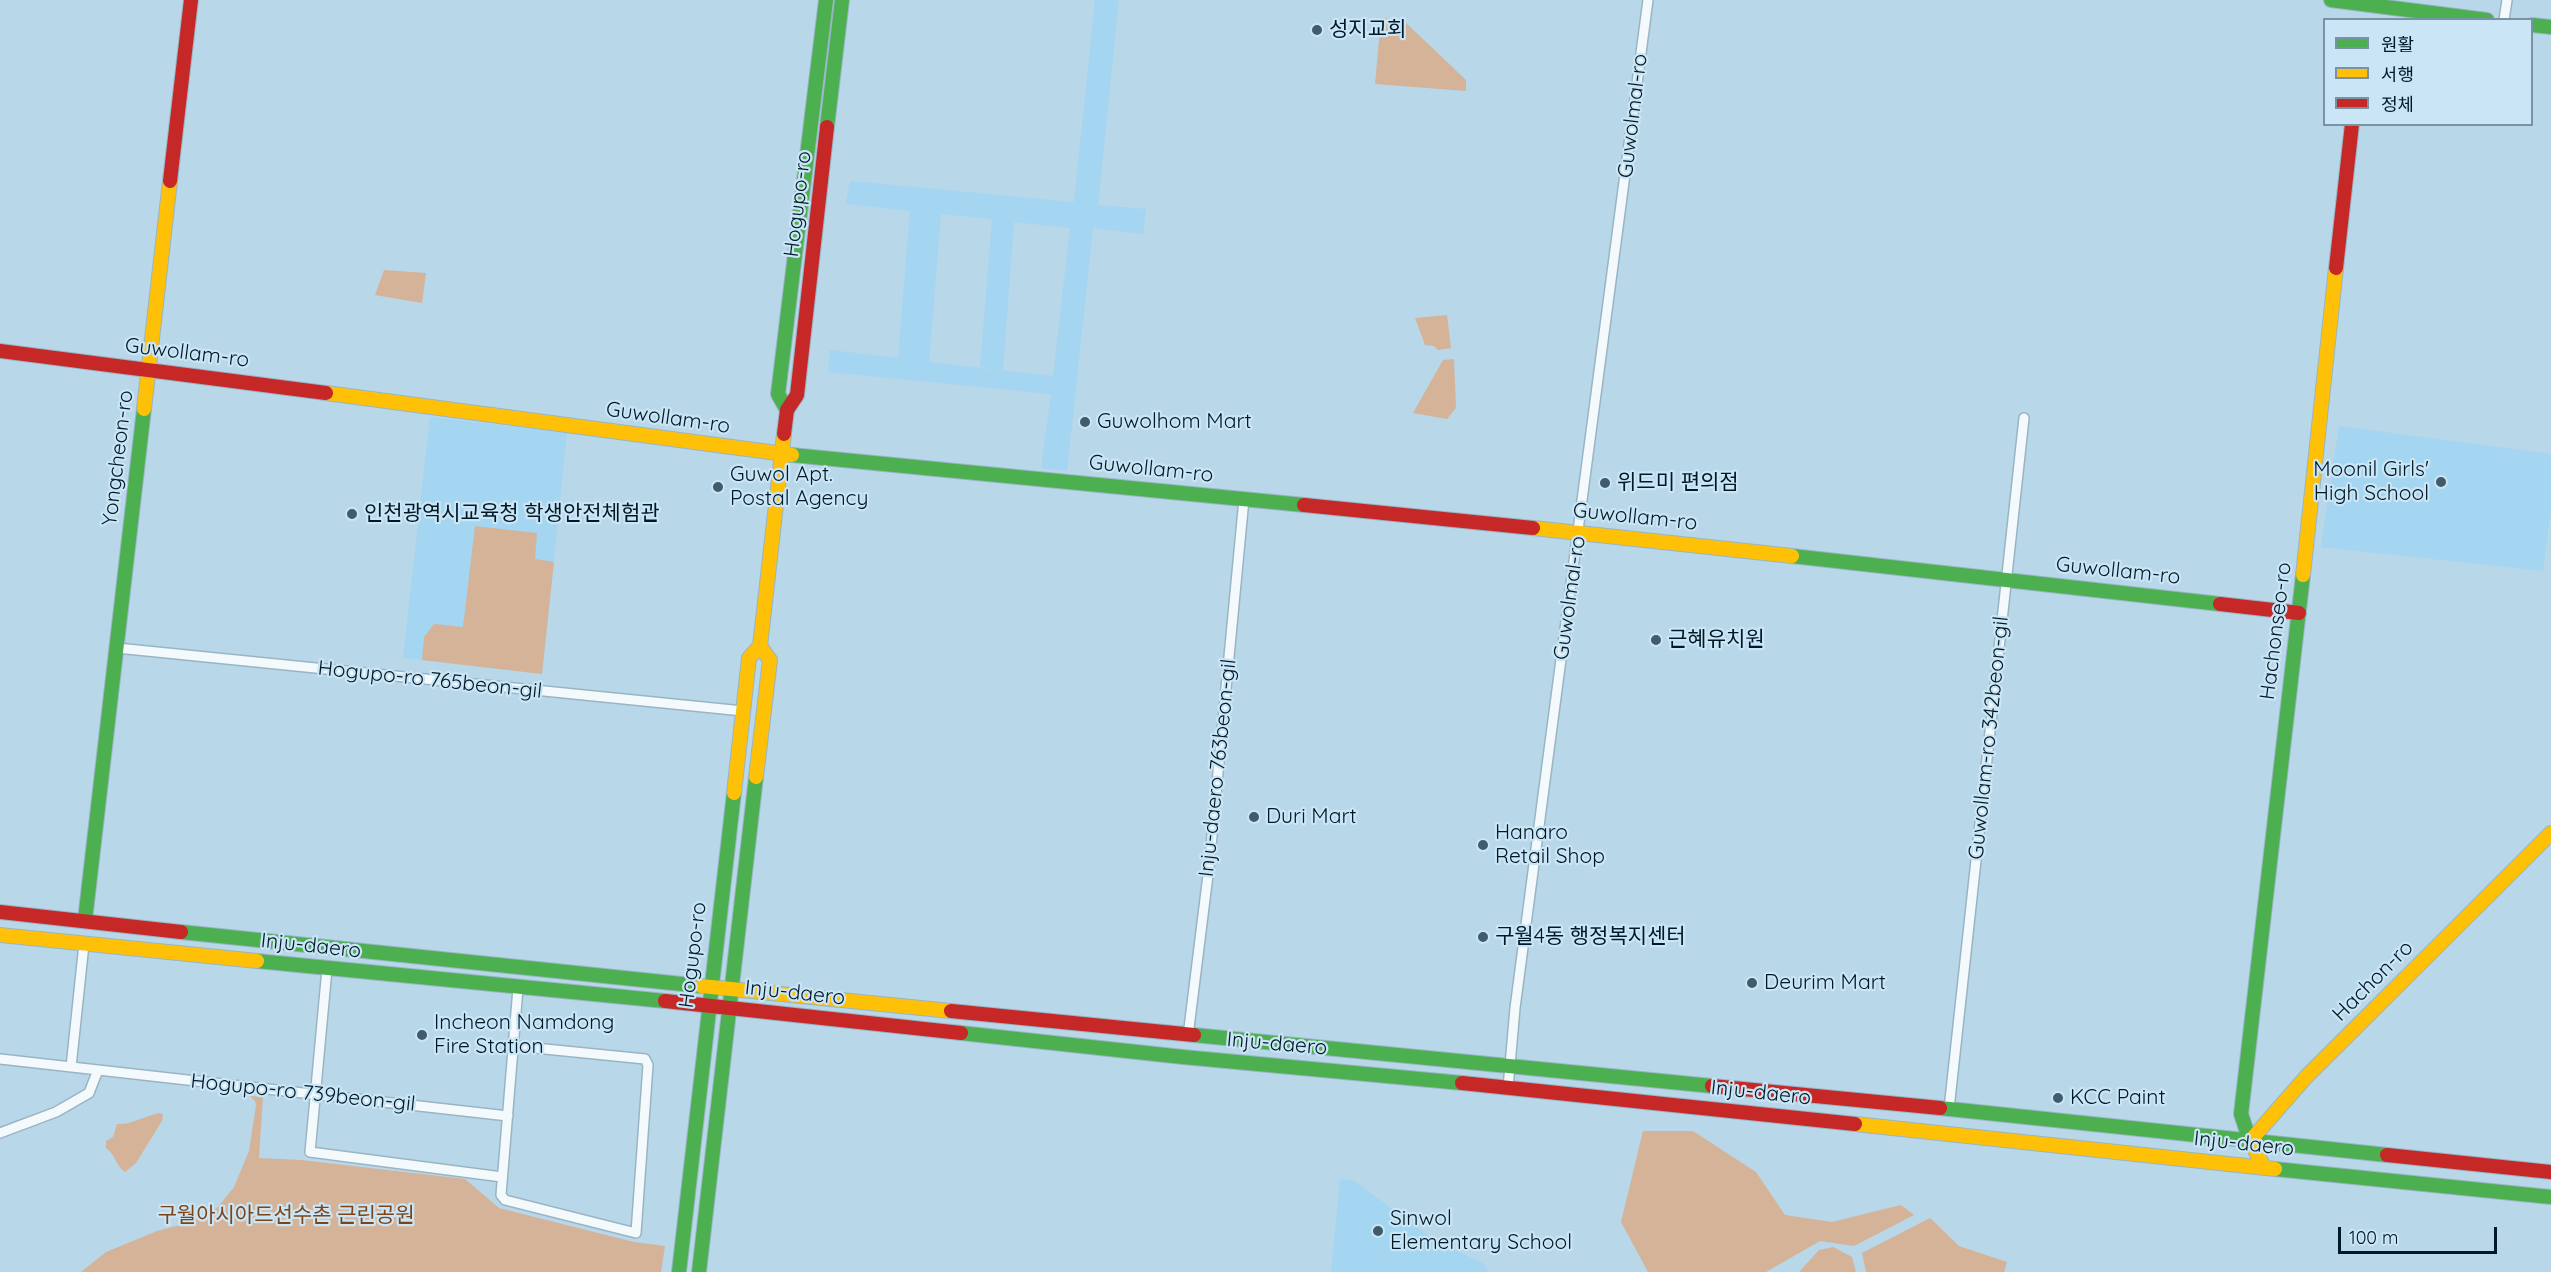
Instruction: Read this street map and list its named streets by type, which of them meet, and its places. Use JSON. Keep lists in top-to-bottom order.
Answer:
{
  "streets": {
    "main road": [
      "Hogupo-ro",
      "Guwollam-ro",
      "Yongcheon-ro",
      "Hachonseo-ro",
      "Inju-daero",
      "Hachon-ro"
    ],
    "street": [
      "Guwolmal-ro",
      "Hogupo-ro 765beon-gil",
      "Guwollam-ro 342beon-gil",
      "Inju-daero 763beon-gil",
      "Hogupo-ro 739beon-gil"
    ]
  },
  "crossings": [
    ["Guwolmal-ro", "Guwollam-ro"],
    ["Guwolmal-ro", "Inju-daero"],
    ["Hogupo-ro", "Guwollam-ro"],
    ["Hogupo-ro", "Hogupo-ro 765beon-gil"],
    ["Hogupo-ro", "Inju-daero"],
    ["Guwollam-ro", "Yongcheon-ro"],
    ["Guwollam-ro", "Hachonseo-ro"],
    ["Guwollam-ro", "Guwollam-ro 342beon-gil"],
    ["Guwollam-ro", "Inju-daero 763beon-gil"],
    ["Yongcheon-ro", "Hogupo-ro 765beon-gil"],
    ["Yongcheon-ro", "Inju-daero"],
    ["Hachonseo-ro", "Inju-daero"],
    ["Hachonseo-ro", "Hachon-ro"],
    ["Guwollam-ro 342beon-gil", "Inju-daero"],
    ["Inju-daero 763beon-gil", "Inju-daero"],
    ["Inju-daero", "Hachon-ro"]
  ],
  "parks": ["구월아시아드선수촌 근린공원"],
  "places": [
    "성지교회",
    "Guwolhom Mart",
    "Moonil Girls' High School",
    "위드미 편의점",
    "Guwol Apt. Postal Agency",
    "인천광역시교육청 학생안전체험관",
    "근혜유치원",
    "Duri Mart",
    "Hanaro Retail Shop",
    "구월4동 행정복지센터",
    "Deurim Mart",
    "Incheon Namdong Fire Station",
    "KCC Paint",
    "Sinwol Elementary School"
  ],
  "legend": ["원활", "서행", "정체"],
  "scale_bar": "100 m"
}
